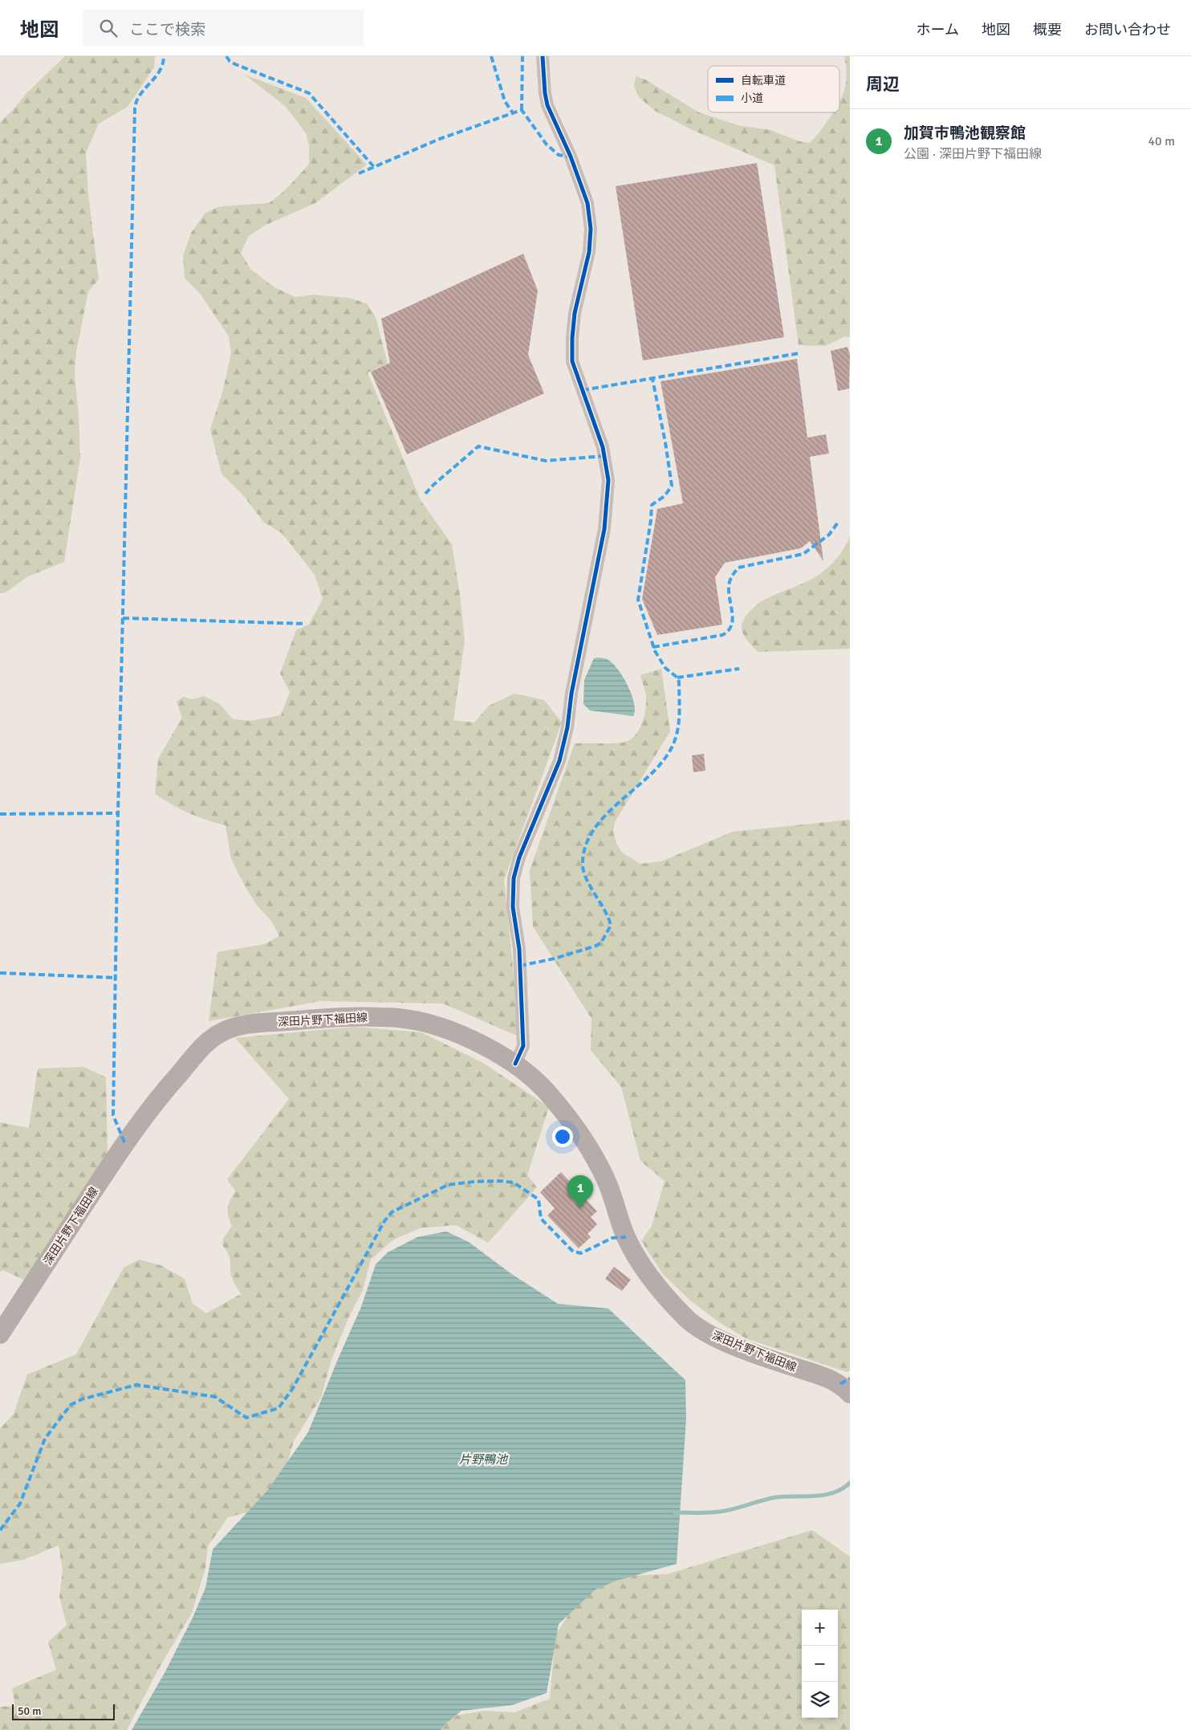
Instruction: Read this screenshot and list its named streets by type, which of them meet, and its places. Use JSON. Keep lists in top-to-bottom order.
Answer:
{
  "streets": {
    "main road": ["深田片野下福田線"]
  },
  "water": ["片野鴨池"],
  "legend": ["自転車道", "小道"],
  "scale_bar": "50 m",
  "page": {
    "header": "地図",
    "search": "ここで検索",
    "nav": [
      "ホーム",
      "地図",
      "概要",
      "お問い合わせ"
    ],
    "heading": "周辺",
    "list": [
      {
        "mark": "1",
        "name": "加賀市鴨池観察館",
        "note": "公園 · 深田片野下福田線",
        "value": "40 m"
      }
    ],
    "pins": "1",
    "map_buttons": ["+", "−"],
    "scale": "50 m"
  }
}
